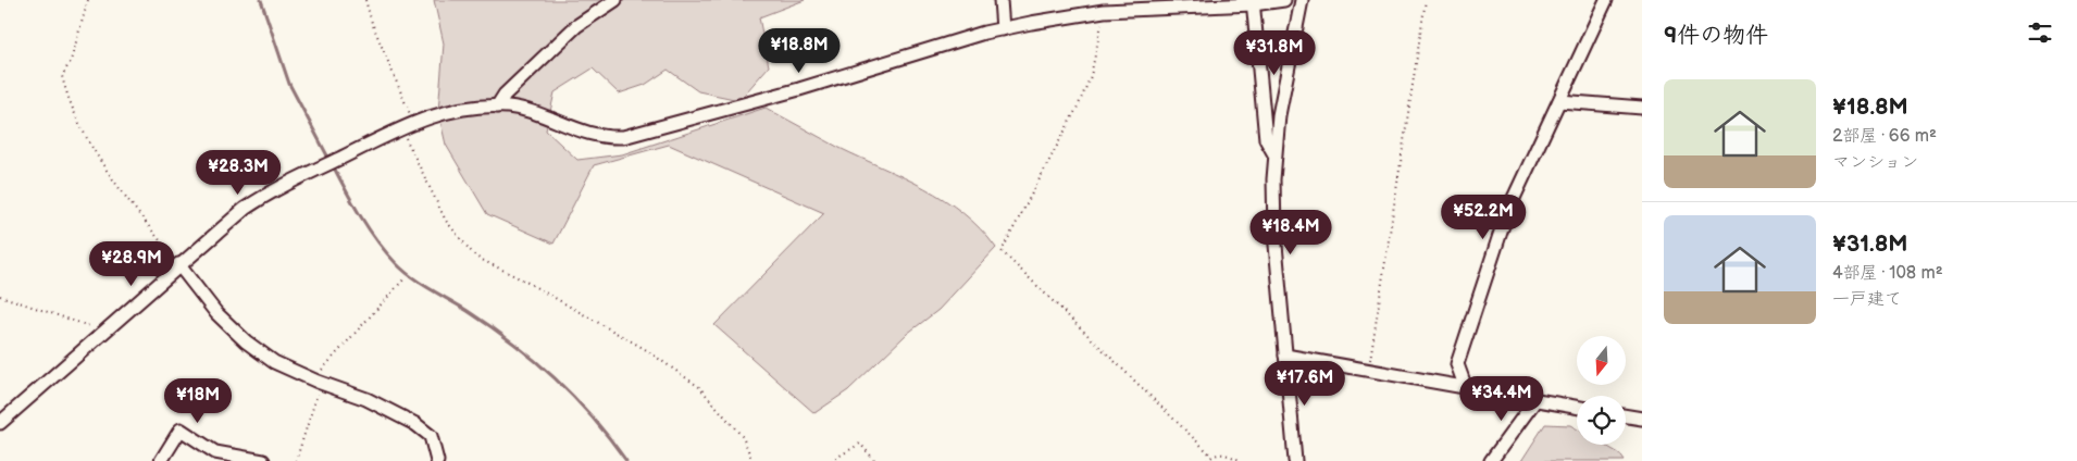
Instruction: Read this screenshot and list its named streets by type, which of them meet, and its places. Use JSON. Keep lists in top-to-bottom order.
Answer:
{
  "north": "bottom",
  "page": {
    "heading": "9件の物件",
    "price": [
      "¥18.8M",
      "¥31.8M",
      "¥28.3M",
      "¥52.2M",
      "¥18.4M",
      "¥28.9M",
      "¥17.6M",
      "¥34.4M",
      "¥18M"
    ],
    "list": [
      {
        "name": "¥18.8M",
        "note": "2部屋 · 66 m² · マンション"
      },
      {
        "name": "¥31.8M",
        "note": "4部屋 · 108 m² · 一戸建て"
      }
    ]
  }
}
